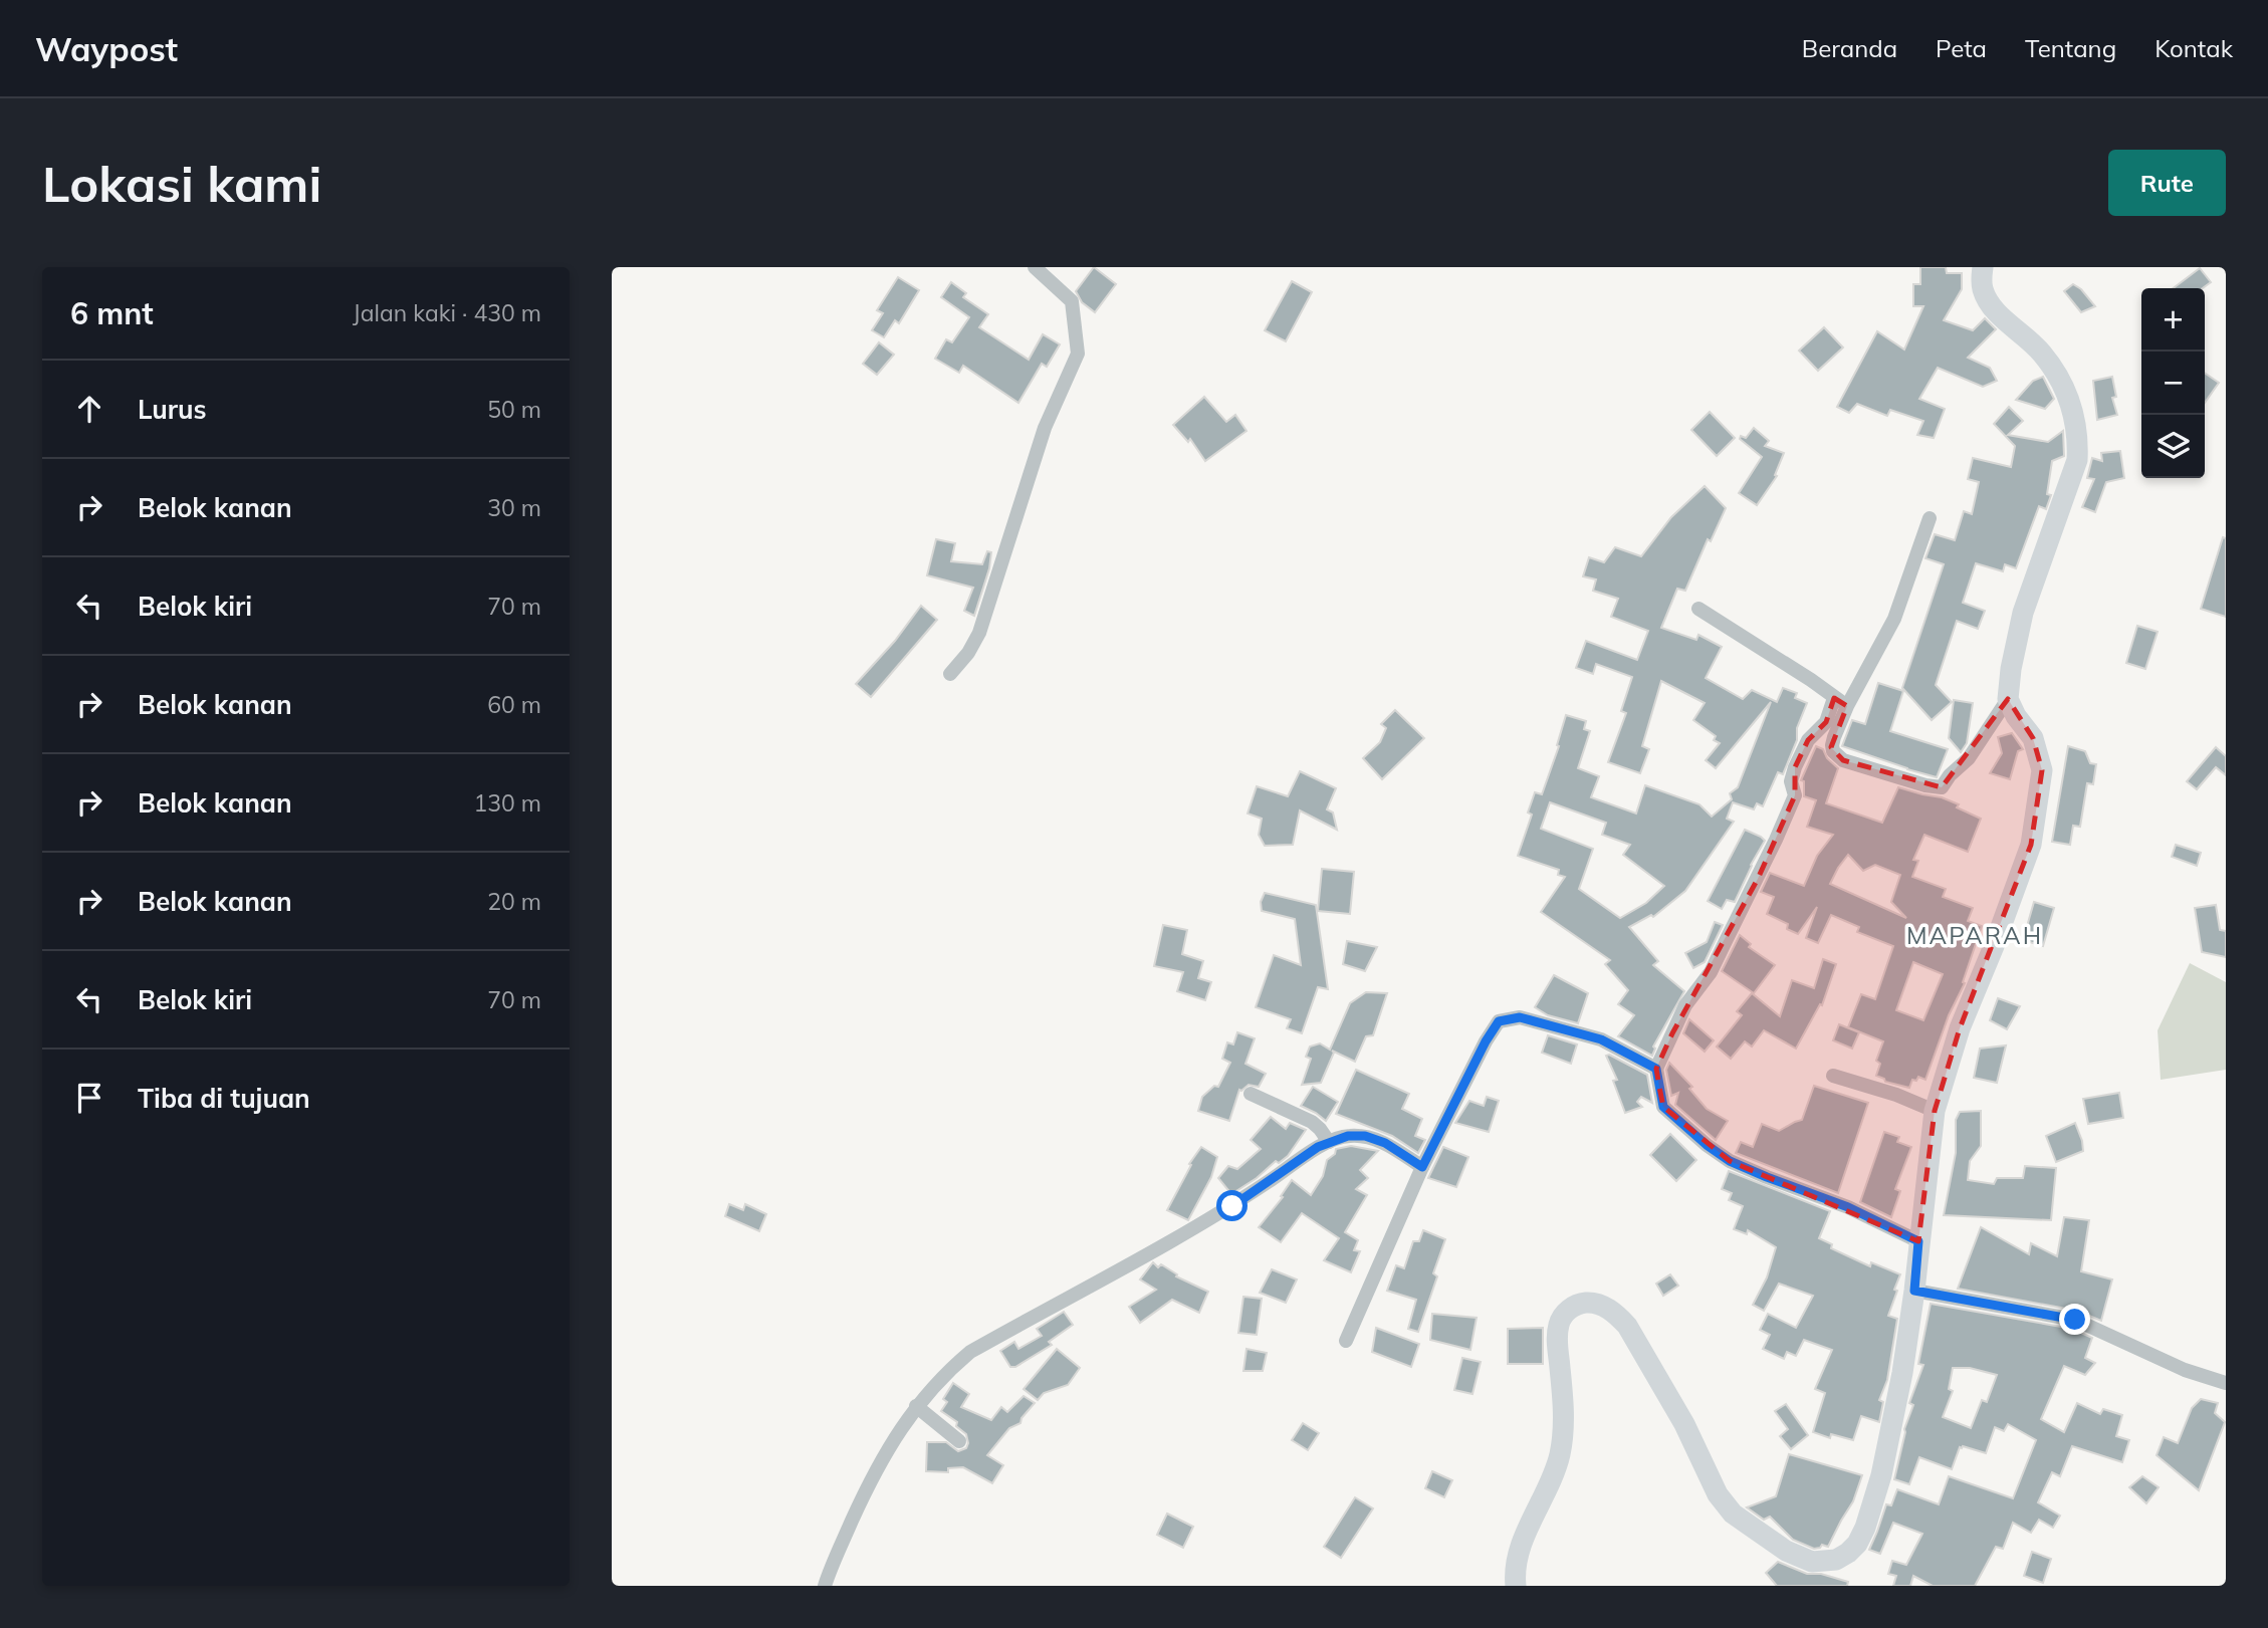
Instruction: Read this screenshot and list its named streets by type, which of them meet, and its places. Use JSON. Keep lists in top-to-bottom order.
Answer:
{
  "districts": ["MAPARAH"],
  "page": {
    "header": "Waypost",
    "nav": [
      "Beranda",
      "Peta",
      "Tentang",
      "Kontak"
    ],
    "buttons": "Rute",
    "title": "Lokasi kami",
    "heading": ["6 mnt", "Jalan kaki · 430 m"],
    "map_buttons": ["+", "−"],
    "list": [
      ["Lurus", "50 m"],
      ["Belok kanan", "30 m"],
      ["Belok kiri", "70 m"],
      ["Belok kanan", "60 m"],
      ["Belok kanan", "130 m"],
      ["Belok kanan", "20 m"],
      ["Belok kiri", "70 m"],
      "Tiba di tujuan"
    ]
  }
}
